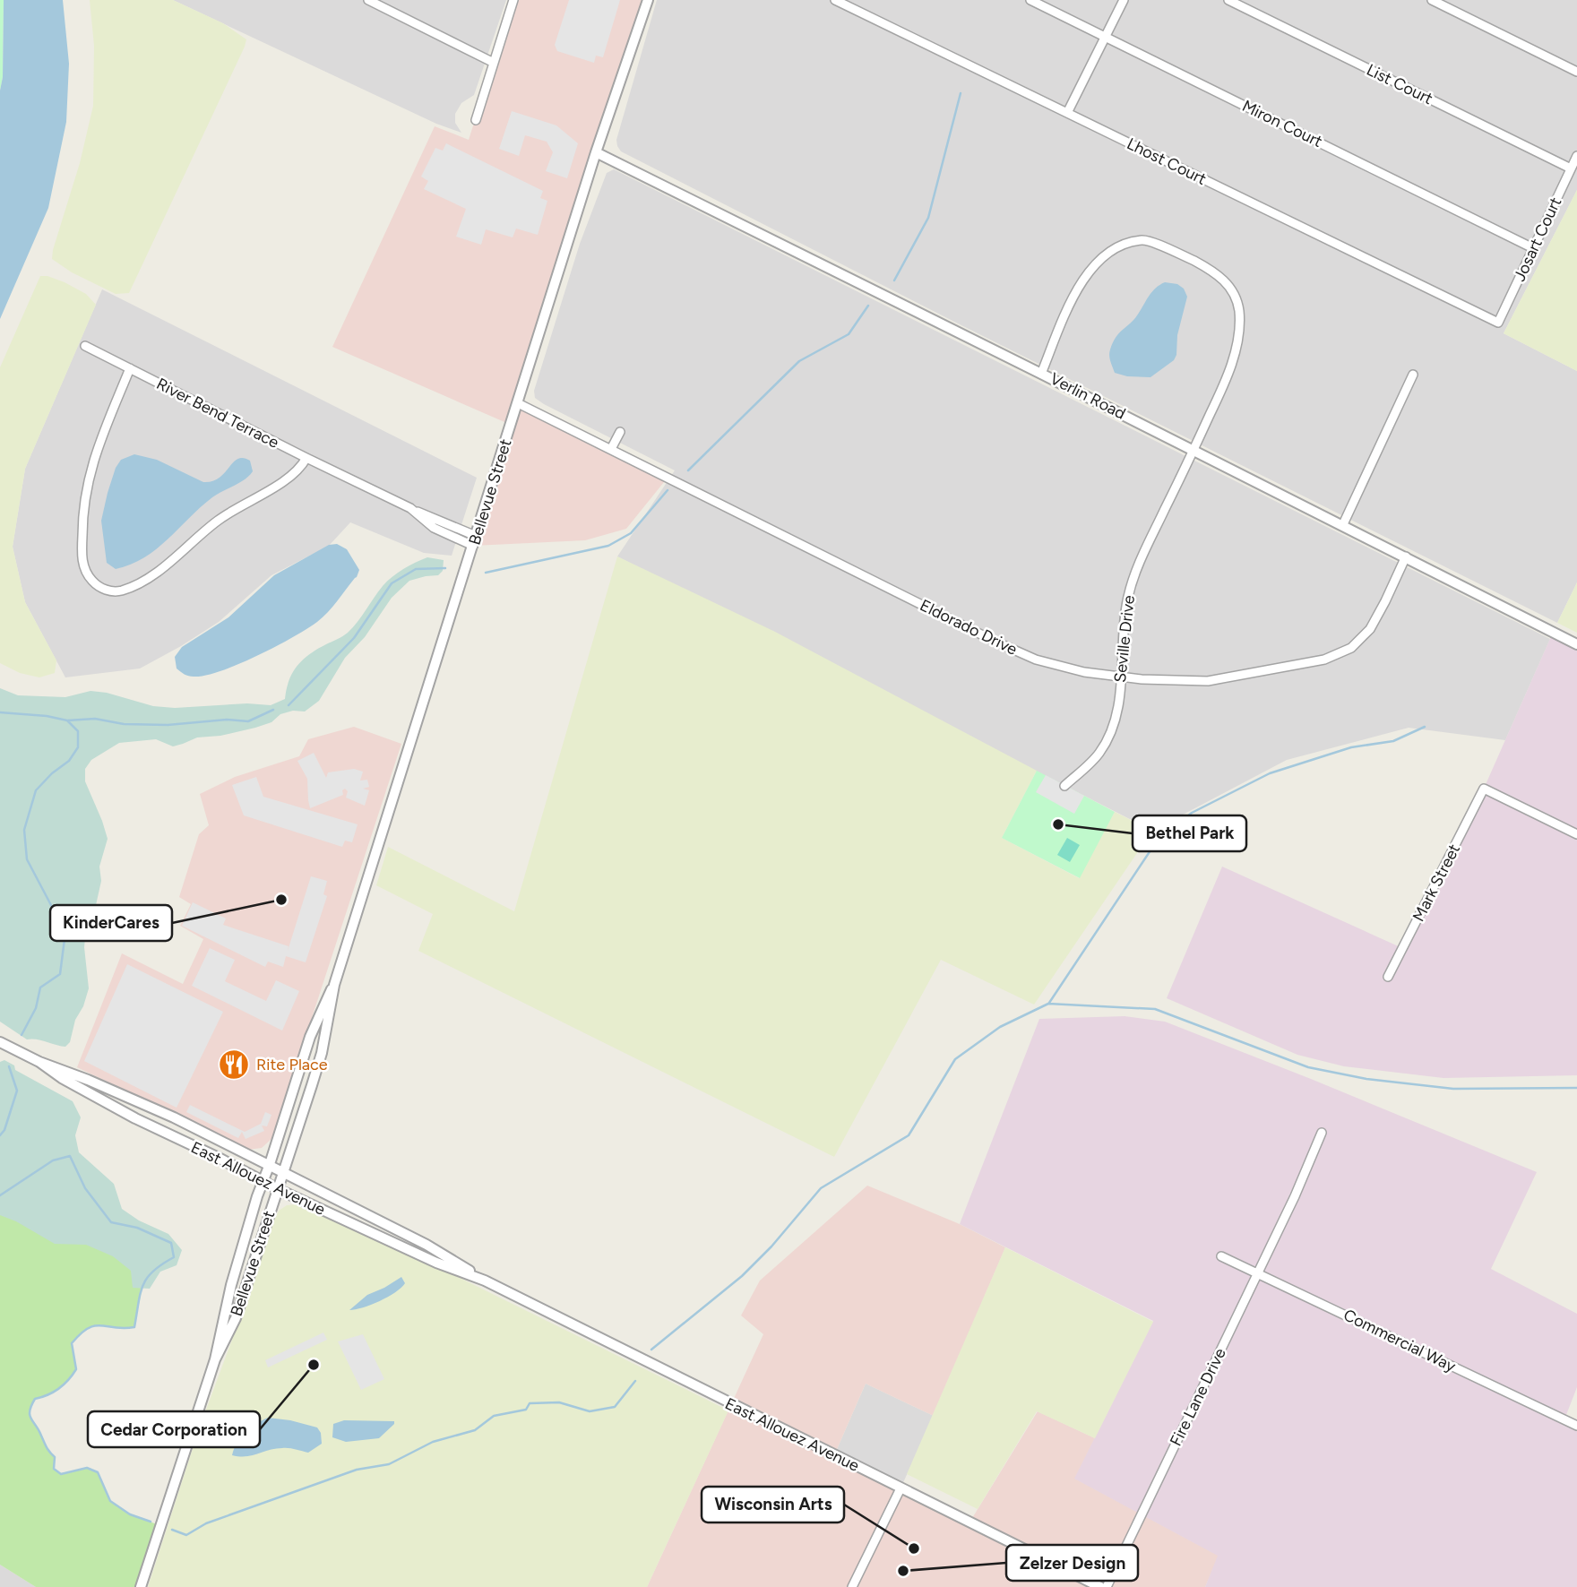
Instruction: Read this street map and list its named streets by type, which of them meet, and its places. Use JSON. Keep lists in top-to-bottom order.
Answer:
{
  "streets": {
    "street": [
      "List Court",
      "Miron Court",
      "Lhost Court",
      "Josart Court",
      "Verlin Road",
      "River Bend Terrace",
      "Bellevue Street",
      "Eldorado Drive",
      "Seville Drive",
      "Mark Street",
      "East Allouez Avenue",
      "Commercial Way",
      "Fire Lane Drive"
    ]
  },
  "crossings": [
    ["List Court", "Josart Court"],
    ["Miron Court", "Josart Court"],
    ["Lhost Court", "Josart Court"],
    ["Verlin Road", "Bellevue Street"],
    ["Verlin Road", "Eldorado Drive"],
    ["Verlin Road", "Seville Drive"],
    ["River Bend Terrace", "Bellevue Street"],
    ["Bellevue Street", "Eldorado Drive"],
    ["Bellevue Street", "East Allouez Avenue"],
    ["Eldorado Drive", "Seville Drive"],
    ["Commercial Way", "Fire Lane Drive"]
  ],
  "places": {
    "other": [
      "Bethel Park",
      "KinderCares",
      "Cedar Corporation",
      "Wisconsin Arts",
      "Zelzer Design"
    ],
    "restaurant": ["Rite Place"]
  }
}
